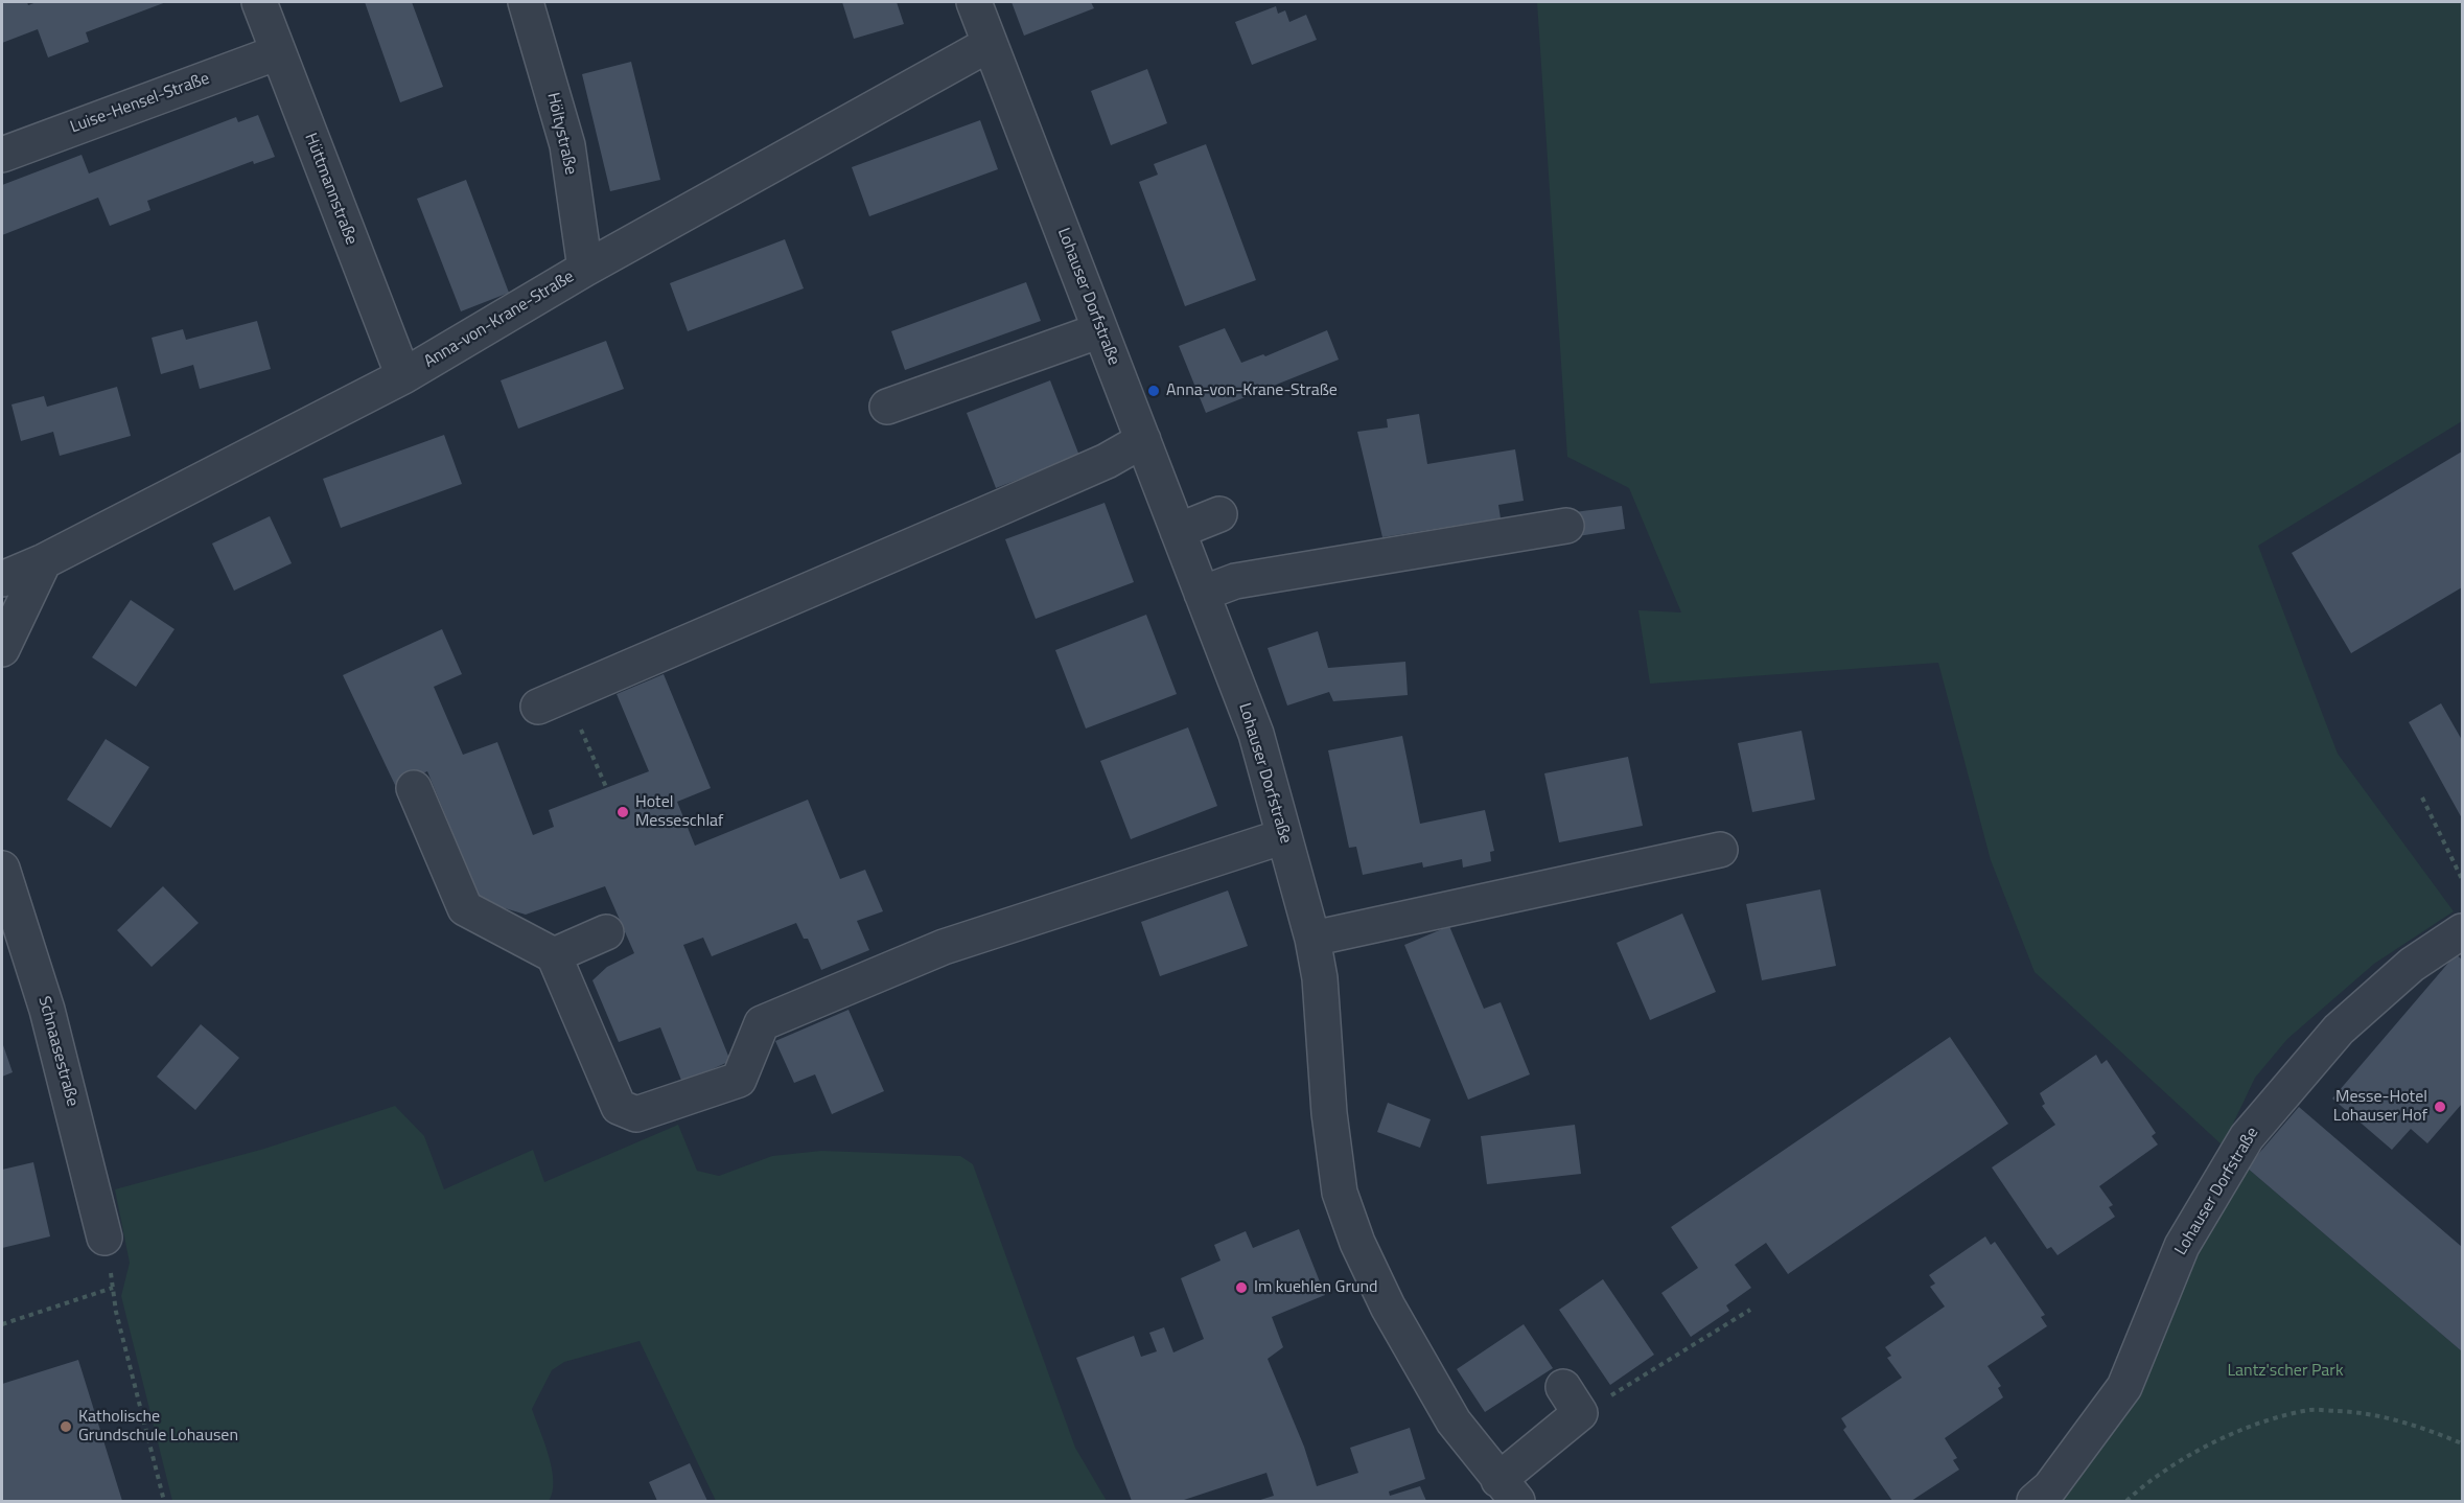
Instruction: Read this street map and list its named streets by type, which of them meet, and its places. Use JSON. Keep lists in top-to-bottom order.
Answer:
{
  "streets": {
    "street": [
      "Luise-Hensel-Straße",
      "Höltystraße",
      "Hüttmannstraße",
      "Lohauser Dorfstraße",
      "Anna-von-Krane-Straße",
      "Schnaasestraße"
    ]
  },
  "crossings": [
    ["Luise-Hensel-Straße", "Hüttmannstraße"],
    ["Höltystraße", "Anna-von-Krane-Straße"],
    ["Hüttmannstraße", "Anna-von-Krane-Straße"],
    ["Lohauser Dorfstraße", "Anna-von-Krane-Straße"]
  ],
  "parks": ["Lantz'scher Park"],
  "places": [
    "Anna-von-Krane-Straße",
    "Hotel Messeschlaf",
    "Messe-Hotel Lohauser Hof",
    "Im kuehlen Grund",
    "Katholische Grundschule Lohausen"
  ]
}
